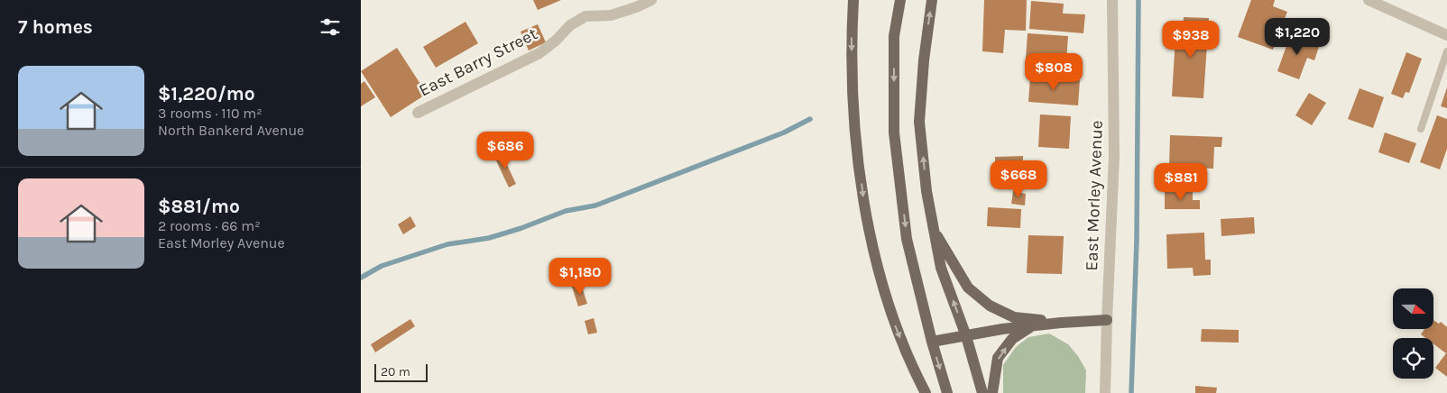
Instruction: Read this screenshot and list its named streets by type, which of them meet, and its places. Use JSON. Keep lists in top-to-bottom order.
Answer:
{
  "streets": {
    "street": ["East Barry Street", "East Morley Avenue"]
  },
  "scale_bar": "20 m",
  "north": "right",
  "page": {
    "heading": "7 homes",
    "price": [
      "$1,220",
      "$938",
      "$808",
      "$686",
      "$668",
      "$881",
      "$1,180"
    ],
    "list": [
      {
        "name": "$1,220/mo",
        "note": "3 rooms · 110 m² · North Bankerd Avenue"
      },
      {
        "name": "$881/mo",
        "note": "2 rooms · 66 m² · East Morley Avenue"
      }
    ],
    "scale": "20 m"
  }
}
